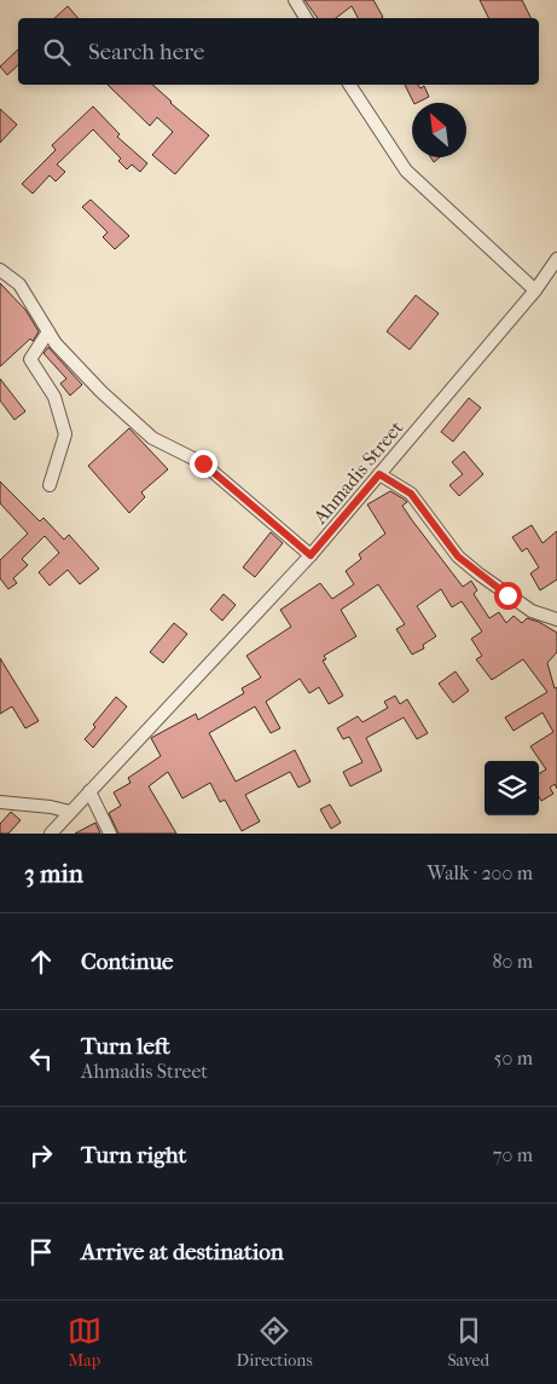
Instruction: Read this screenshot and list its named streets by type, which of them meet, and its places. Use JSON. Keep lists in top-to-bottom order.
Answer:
{
  "streets": {
    "street": ["Ahmadis Street"]
  },
  "north": "top left",
  "page": {
    "search": "Search here",
    "heading": ["3 min", "Walk · 200 m"],
    "list": [
      ["Continue", "80 m"],
      ["Turn left", "Ahmadis Street", "50 m"],
      ["Turn right", "70 m"],
      "Arrive at destination"
    ],
    "nav": ["Map", "Directions", "Saved"]
  }
}
